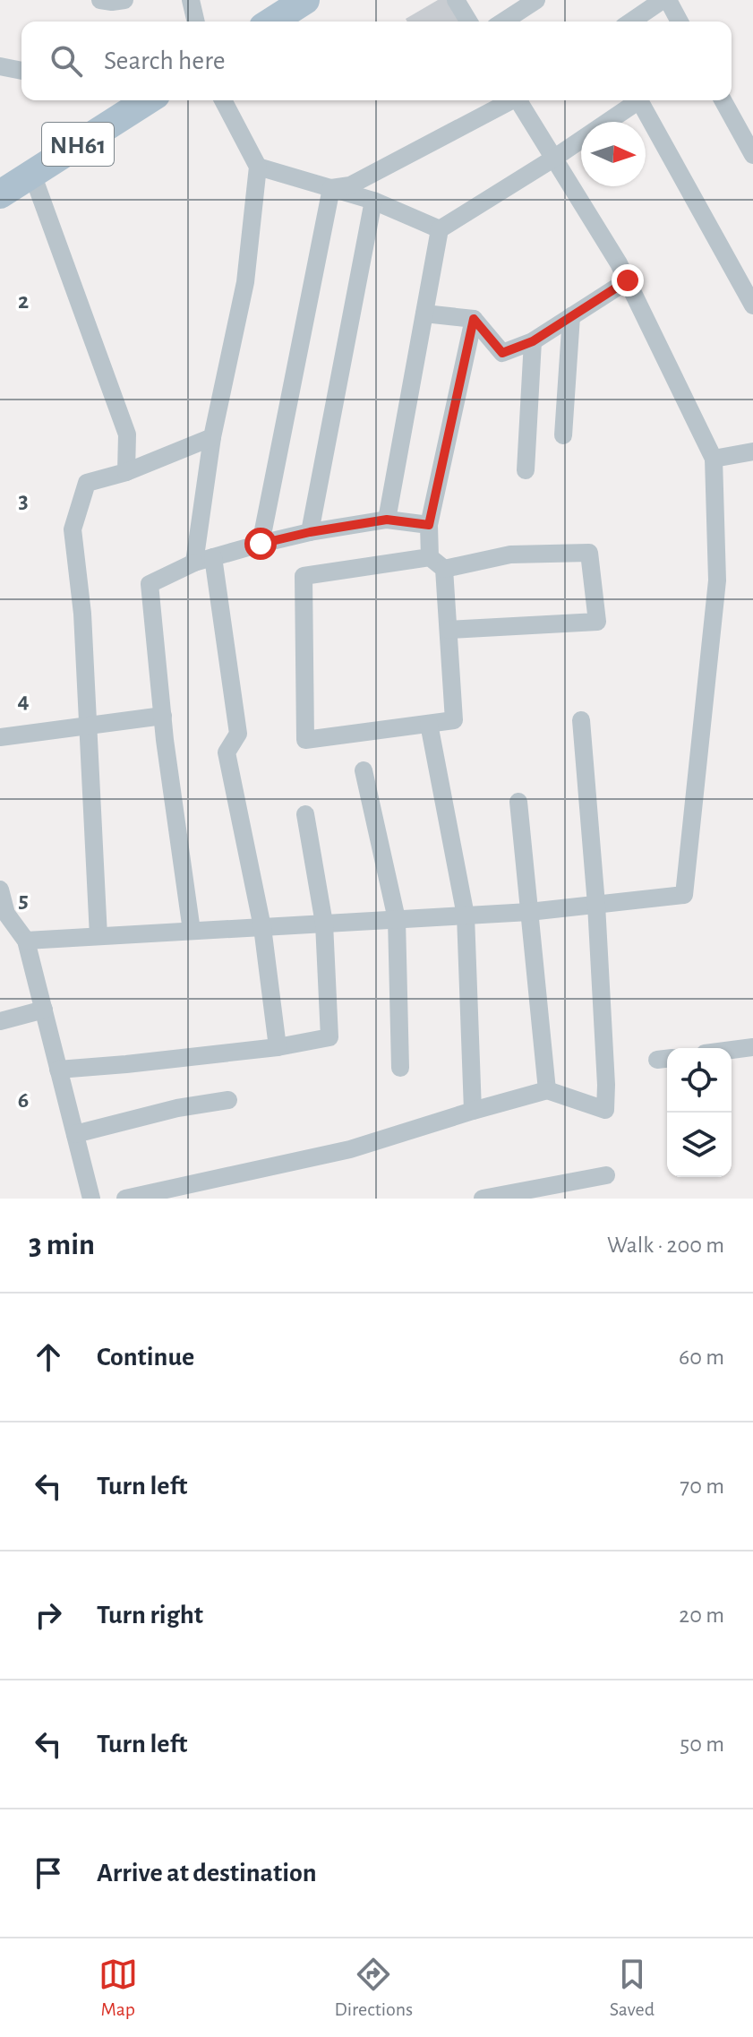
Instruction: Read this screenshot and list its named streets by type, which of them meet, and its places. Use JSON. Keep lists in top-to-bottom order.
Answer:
{
  "streets": {
    "main road": ["NH61"]
  },
  "north": "right",
  "page": {
    "search": "Search here",
    "heading": ["3 min", "Walk · 200 m"],
    "list": [
      ["Continue", "60 m"],
      ["Turn left", "70 m"],
      ["Turn right", "20 m"],
      ["Turn left", "50 m"],
      "Arrive at destination"
    ],
    "nav": ["Map", "Directions", "Saved"]
  },
  "grid": {
    "rows": [
      "2",
      "3",
      "4",
      "5",
      "6"
    ]
  }
}
